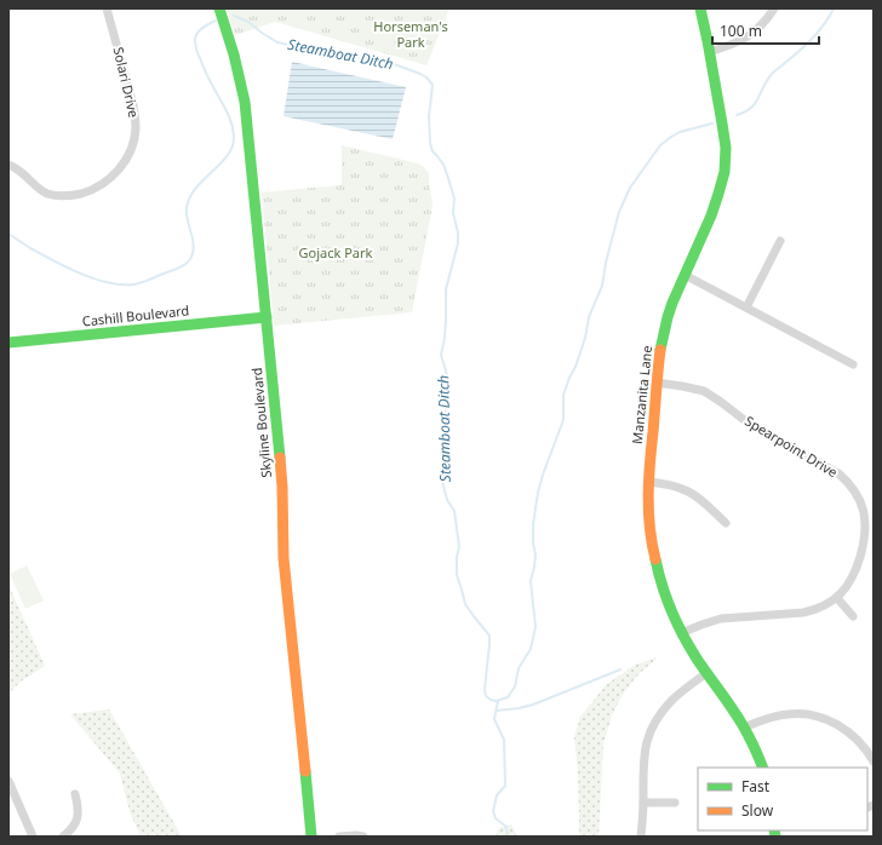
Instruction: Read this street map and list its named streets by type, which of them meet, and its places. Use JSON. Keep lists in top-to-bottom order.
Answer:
{
  "streets": {
    "street": [
      "Solari Drive",
      "Cashill Boulevard",
      "Manzanita Lane",
      "Skyline Boulevard",
      "Spearpoint Drive"
    ]
  },
  "crossings": [
    ["Cashill Boulevard", "Skyline Boulevard"],
    ["Manzanita Lane", "Spearpoint Drive"]
  ],
  "water": ["Steamboat Ditch"],
  "parks": ["Horseman's Park", "Gojack Park"],
  "legend": ["Fast", "Slow"],
  "scale_bar": "100 m"
}
